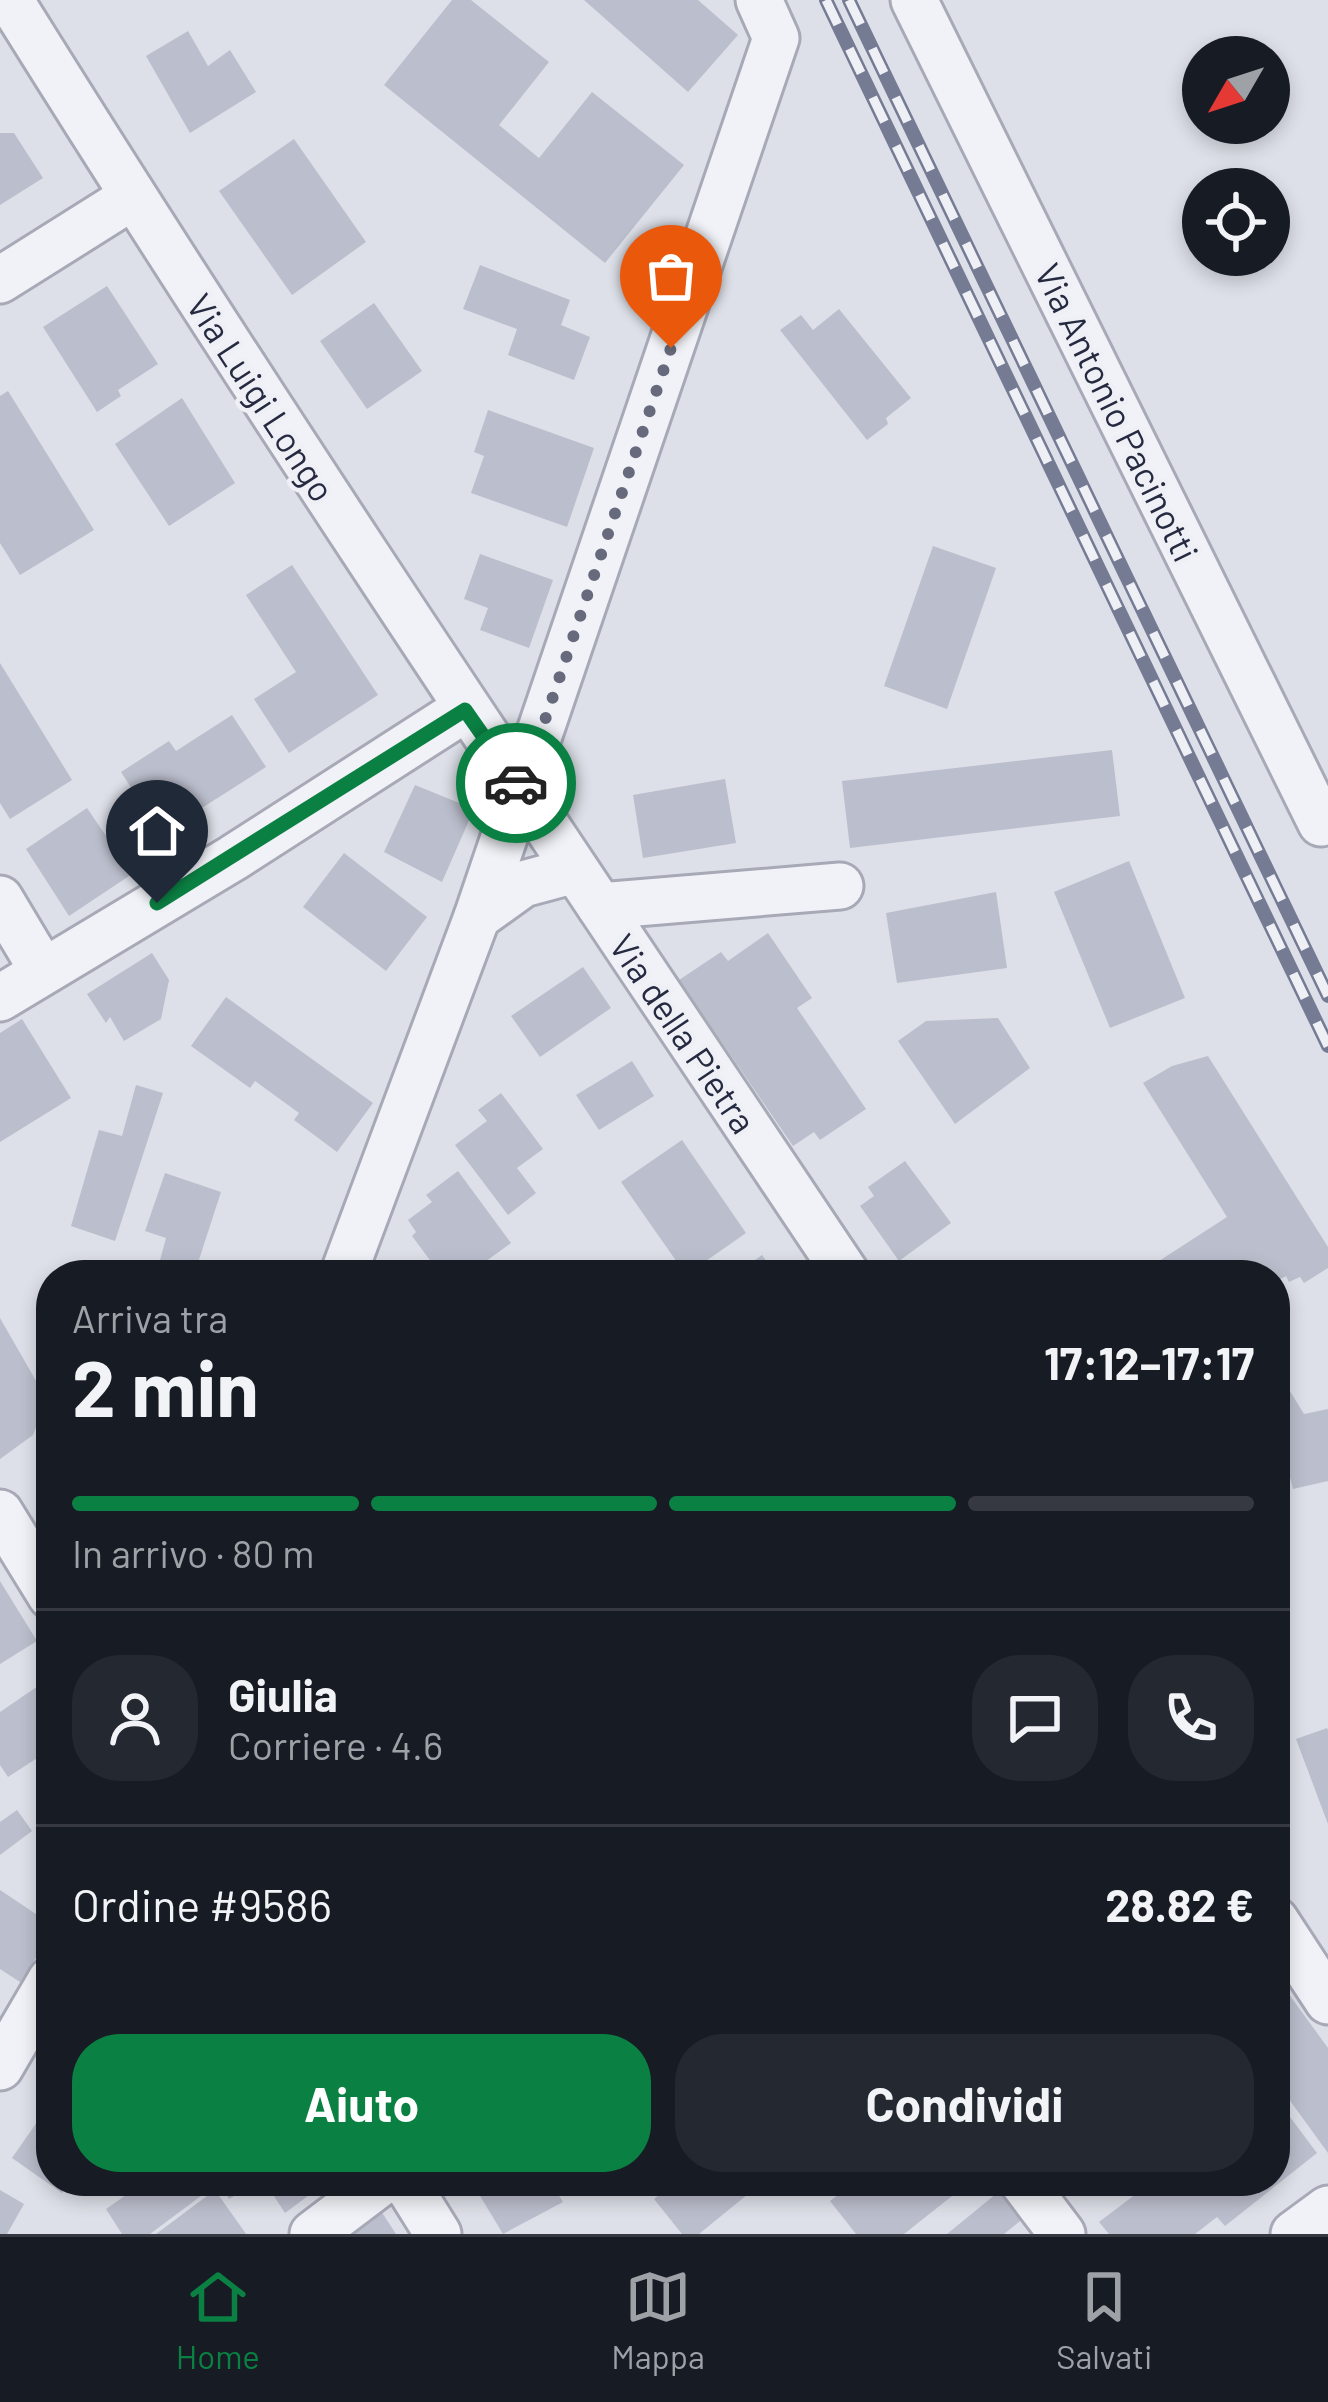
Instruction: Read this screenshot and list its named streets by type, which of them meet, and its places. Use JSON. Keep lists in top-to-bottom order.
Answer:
{
  "streets": {
    "street": ["Via Luigi Longo", "Via Antonio Pacinotti", "Via della Pietra"]
  },
  "crossings": [
    ["Via Luigi Longo", "Via della Pietra"]
  ],
  "north": "bottom left",
  "page": {
    "heading": ["2 min", "Arriva tra", "17:12–17:17"],
    "panel": [
      "Giulia",
      "Corriere · 4.6",
      "Ordine #9586",
      "28.82 €"
    ],
    "bar": "In arrivo · 80 m",
    "buttons": ["Aiuto", "Condividi"],
    "tabs": ["Home", "Mappa", "Salvati"]
  }
}
